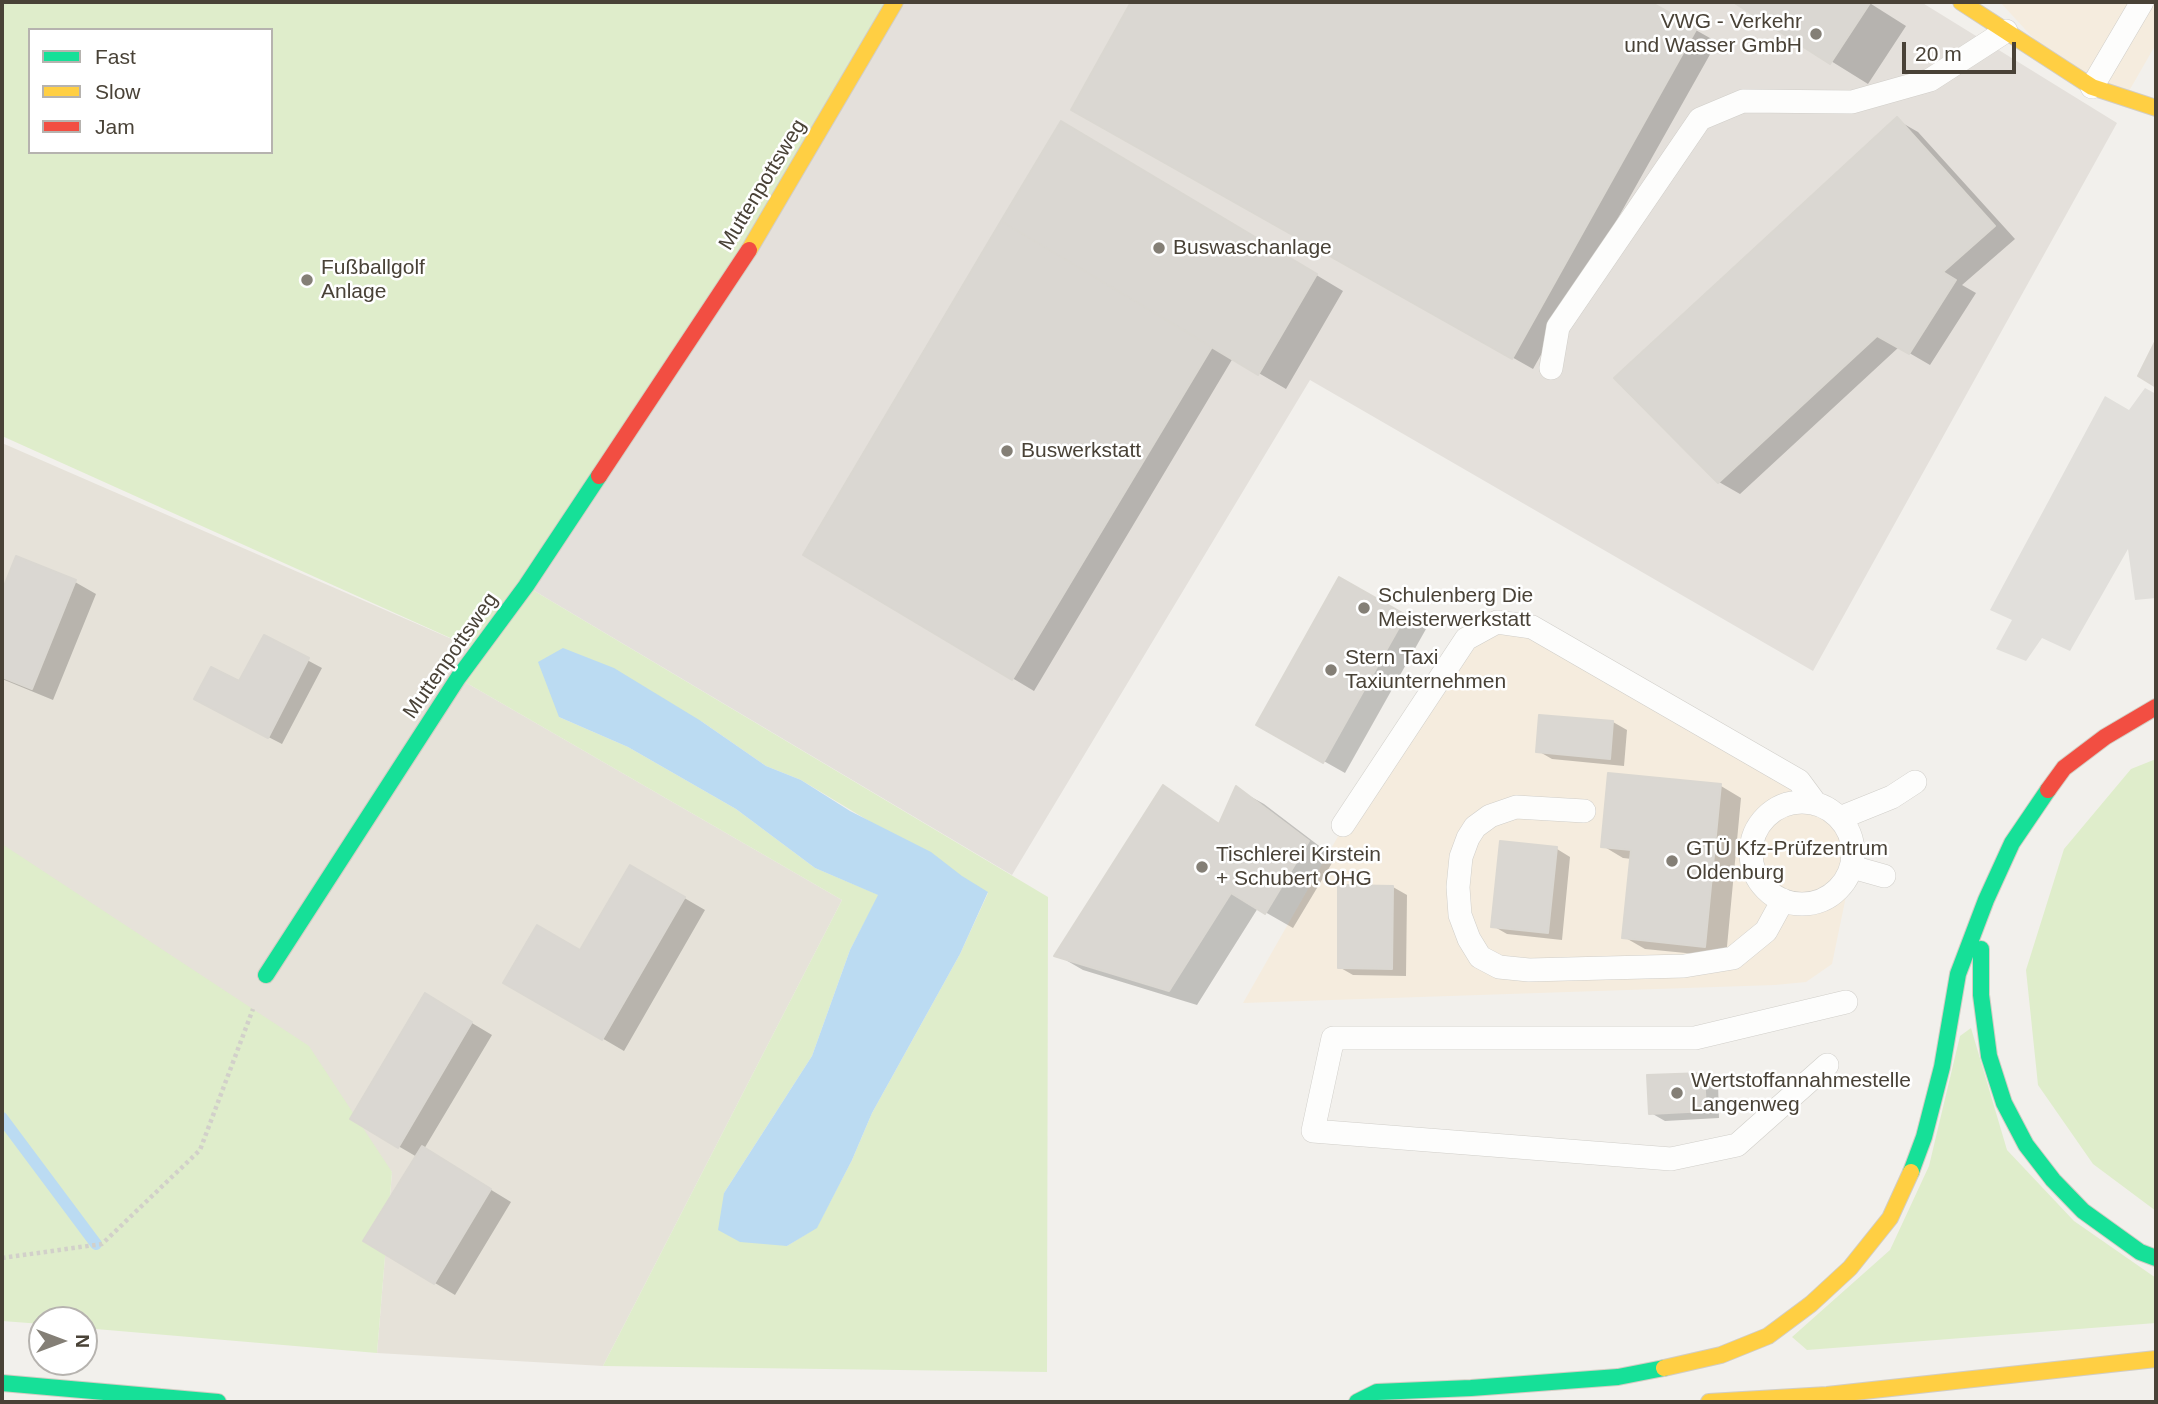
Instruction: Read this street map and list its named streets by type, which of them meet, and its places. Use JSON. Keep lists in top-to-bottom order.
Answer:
{
  "streets": {
    "main road": ["Muttenpottsweg"]
  },
  "places": [
    "VWG - Verkehr und Wasser GmbH",
    "Buswaschanlage",
    "Fußballgolf Anlage",
    "Buswerkstatt",
    "Schulenberg Die Meisterwerkstatt",
    "Stern Taxi Taxiunternehmen",
    "GTÜ Kfz-Prüfzentrum Oldenburg",
    "Tischlerei Kirstein + Schubert OHG",
    "Wertstoffannahmestelle Langenweg"
  ],
  "legend": ["Fast", "Slow", "Jam"],
  "scale_bar": "20 m",
  "north": "right"
}
